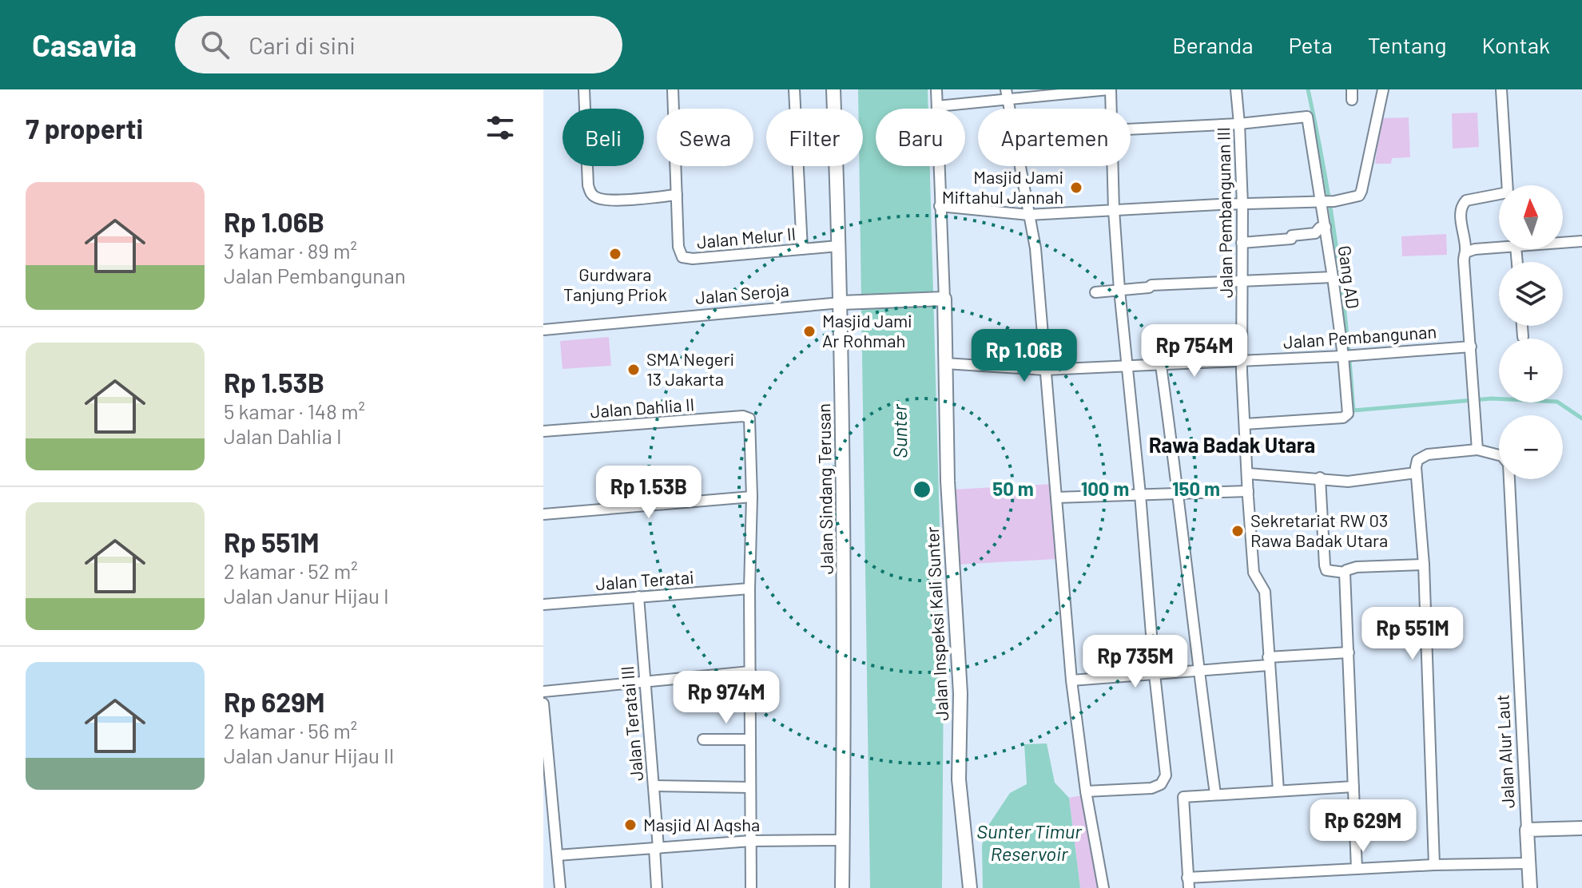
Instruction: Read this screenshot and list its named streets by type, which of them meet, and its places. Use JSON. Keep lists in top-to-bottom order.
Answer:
{
  "streets": {
    "street": [
      "Jalan Pembangunan III",
      "Jalan Melur II",
      "Gang AD",
      "Jalan Seroja",
      "Jalan Pembangunan",
      "Jalan Dahlia II",
      "Jalan Sindang Terusan",
      "Jalan Teratai",
      "Jalan Inspeksi Kali Sunter",
      "Jalan Teratai III",
      "Jalan Alur Laut"
    ]
  },
  "crossings": [
    ["Jalan Pembangunan III", "Gang AD"],
    ["Jalan Pembangunan III", "Jalan Pembangunan"],
    ["Jalan Melur II", "Jalan Sindang Terusan"],
    ["Gang AD", "Jalan Pembangunan"],
    ["Jalan Seroja", "Jalan Sindang Terusan"],
    ["Jalan Seroja", "Jalan Inspeksi Kali Sunter"],
    ["Jalan Pembangunan", "Jalan Inspeksi Kali Sunter"],
    ["Jalan Teratai", "Jalan Teratai III"]
  ],
  "districts": ["Rawa Badak Utara"],
  "water": ["Sunter", "Sunter Timur Reservoir"],
  "places": [
    "Masjid Jami Miftahul Jannah",
    "Gurdwara Tanjung Priok",
    "Masjid Jami Ar Rohmah",
    "SMA Negeri 13 Jakarta",
    "Sekretariat RW 03 Rawa Badak Utara",
    "Masjid Al Aqsha"
  ],
  "north": "top",
  "page": {
    "header": "Casavia",
    "search": "Cari di sini",
    "nav": [
      "Beranda",
      "Peta",
      "Tentang",
      "Kontak"
    ],
    "heading": "7 properti",
    "chip": [
      "Beli",
      "Sewa",
      "Filter",
      "Baru",
      "Apartemen"
    ],
    "list": [
      {
        "name": "Rp 1.06B",
        "note": "3 kamar · 89 m² · Jalan Pembangunan"
      },
      {
        "name": "Rp 1.53B",
        "note": "5 kamar · 148 m² · Jalan Dahlia I"
      },
      {
        "name": "Rp 551M",
        "note": "2 kamar · 52 m² · Jalan Janur Hijau I"
      },
      {
        "name": "Rp 629M",
        "note": "2 kamar · 56 m² · Jalan Janur Hijau II"
      }
    ],
    "map_buttons": ["+", "−"],
    "price": [
      "Rp 754M",
      "Rp 1.06B",
      "Rp 1.53B",
      "Rp 551M",
      "Rp 735M",
      "Rp 974M",
      "Rp 629M"
    ]
  },
  "rings": ["50 m", "100 m", "150 m"]
}
